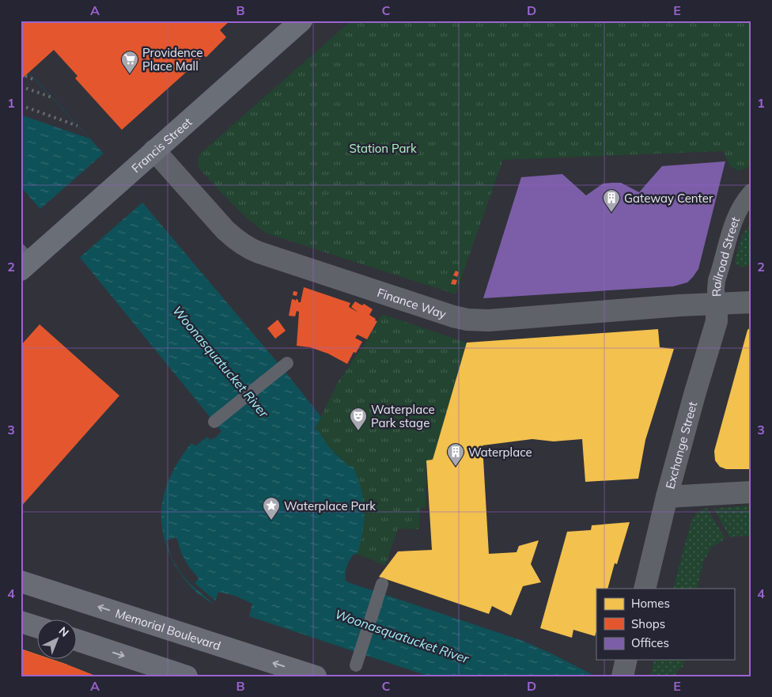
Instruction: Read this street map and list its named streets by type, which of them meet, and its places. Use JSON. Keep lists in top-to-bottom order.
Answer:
{
  "streets": {
    "main road": ["Francis Street", "Memorial Boulevard"],
    "street": ["Railroad Street", "Finance Way", "Exchange Street"]
  },
  "crossings": [
    ["Francis Street", "Finance Way"],
    ["Railroad Street", "Finance Way"],
    ["Railroad Street", "Exchange Street"],
    ["Finance Way", "Exchange Street"]
  ],
  "water": ["Woonasquatucket River"],
  "parks": ["Station Park"],
  "places": {
    "supermarket": ["Providence Place Mall"],
    "building": ["Gateway Center", "Waterplace"],
    "theatre": ["Waterplace Park stage"],
    "place": ["Waterplace Park"]
  },
  "legend": ["Homes", "Shops", "Offices"],
  "north": "top right",
  "grid": {
    "columns": [
      "A",
      "B",
      "C",
      "D",
      "E"
    ],
    "rows": [
      "1",
      "2",
      "3",
      "4"
    ]
  }
}
